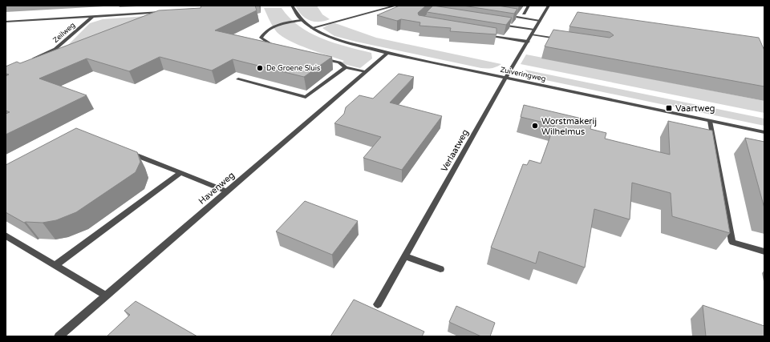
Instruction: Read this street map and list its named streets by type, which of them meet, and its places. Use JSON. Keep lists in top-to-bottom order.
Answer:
{
  "streets": {
    "street": [
      "Zeilweg",
      "Zuiveringweg",
      "Verlaatweg",
      "Havenweg"
    ]
  },
  "crossings": [
    ["Zuiveringweg", "Verlaatweg"],
    ["Zuiveringweg", "Havenweg"]
  ],
  "places": {
    "other": ["De Groene Sluis", "Worstmakerij Wilhelmus"],
    "transit": ["Vaartweg"]
  }
}
